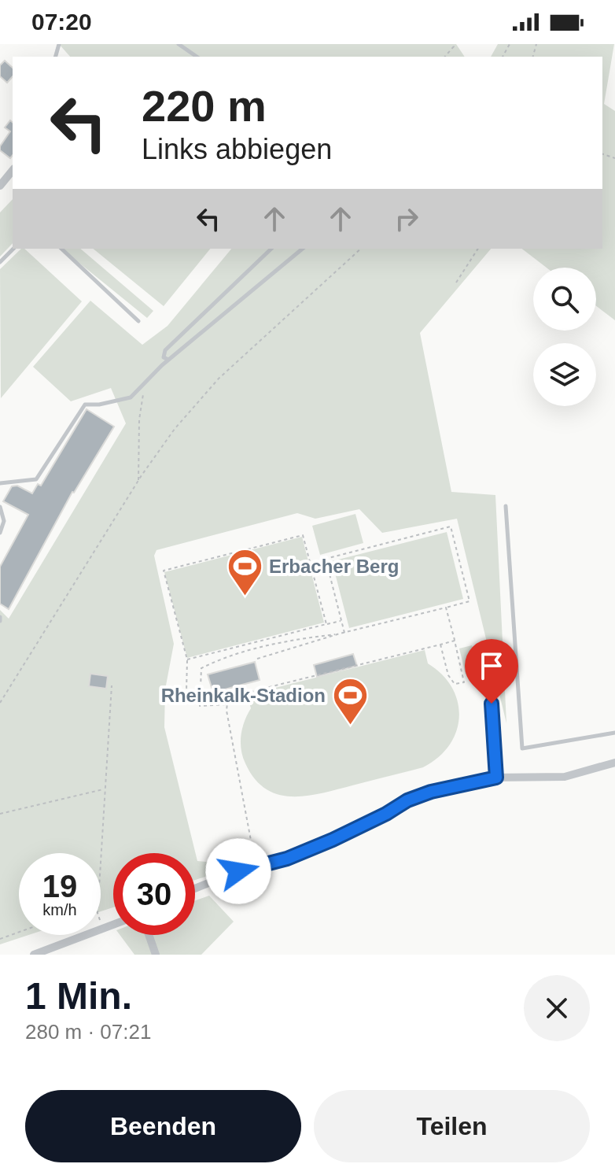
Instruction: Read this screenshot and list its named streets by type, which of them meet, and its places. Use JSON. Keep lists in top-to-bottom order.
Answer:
{
  "places": {
    "sports": ["Erbacher Berg", "Rheinkalk-Stadion"]
  },
  "page": {
    "status": "07:20",
    "turn": ["220 m", "Links abbiegen"],
    "speed": "19 km/h",
    "limit": "30",
    "heading": ["1 Min.", "280 m · 07:21"],
    "buttons": ["Beenden", "Teilen"]
  }
}
